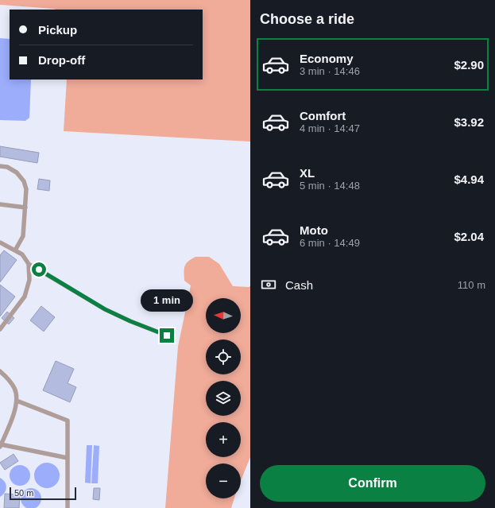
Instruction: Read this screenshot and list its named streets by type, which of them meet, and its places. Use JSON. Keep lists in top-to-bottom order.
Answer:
{
  "scale_bar": "50 m",
  "north": "left",
  "page": {
    "heading": "Choose a ride",
    "banner": ["Pickup", "Drop-off"],
    "list": [
      {
        "name": "Economy",
        "note": "3 min · 14:46",
        "value": "$2.90"
      },
      {
        "name": "Comfort",
        "note": "4 min · 14:47",
        "value": "$3.92"
      },
      {
        "name": "XL",
        "note": "5 min · 14:48",
        "value": "$4.94"
      },
      {
        "name": "Moto",
        "note": "6 min · 14:49",
        "value": "$2.04"
      }
    ],
    "pay": ["Cash", "110 m"],
    "bubble": "1 min",
    "map_buttons": ["+", "−"],
    "buttons": "Confirm",
    "scale": "50 m"
  }
}
